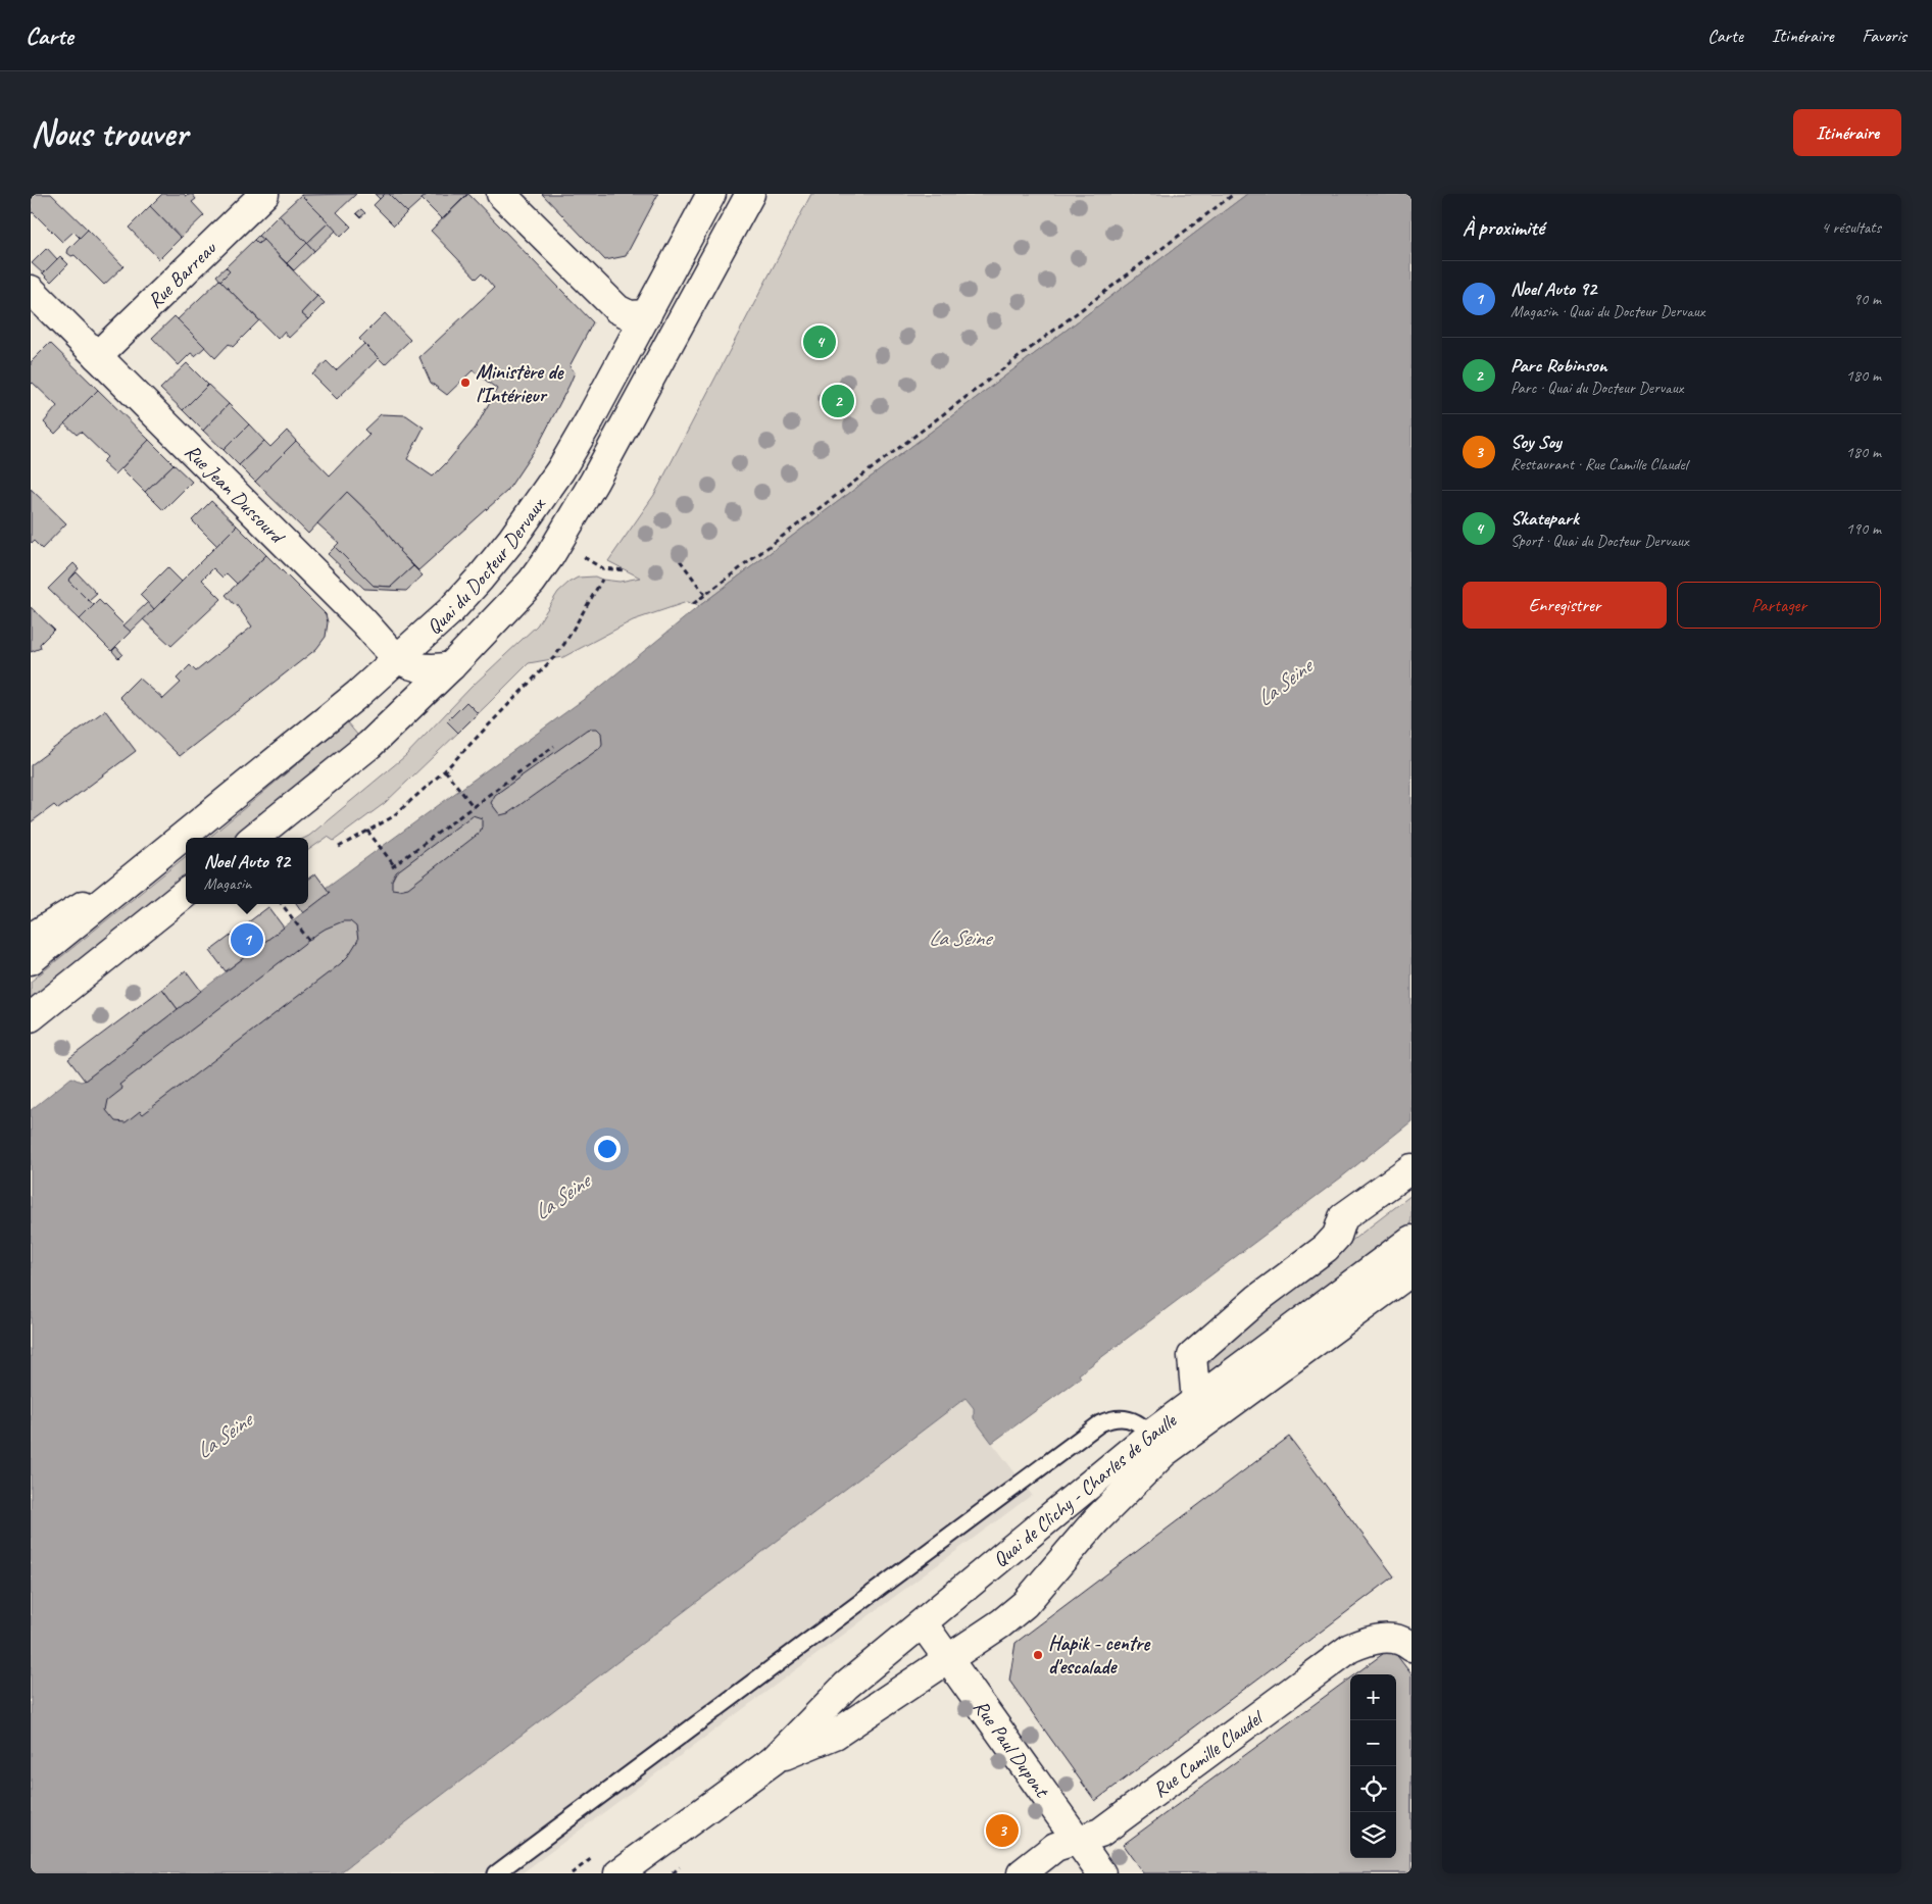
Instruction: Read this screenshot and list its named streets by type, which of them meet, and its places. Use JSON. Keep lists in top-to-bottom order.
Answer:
{
  "streets": {
    "main road": [
      "Rue Barreau",
      "Rue Jean Dussourd",
      "Quai du Docteur Dervaux",
      "Quai de Clichy - Charles de Gaulle",
      "Rue Paul Dupont",
      "Rue Camille Claudel"
    ]
  },
  "crossings": [
    ["Rue Barreau", "Rue Jean Dussourd"],
    ["Rue Jean Dussourd", "Quai du Docteur Dervaux"],
    ["Quai de Clichy - Charles de Gaulle", "Rue Paul Dupont"],
    ["Rue Paul Dupont", "Rue Camille Claudel"]
  ],
  "water": ["La Seine"],
  "places": ["Ministère de l'Intérieur", "Hapik - centre d'escalade"],
  "page": {
    "header": "Carte",
    "nav": ["Carte", "Itinéraire", "Favoris"],
    "buttons": [
      "Itinéraire",
      ["Enregistrer", "Partager"]
    ],
    "title": "Nous trouver",
    "heading": ["À proximité", "4 résultats"],
    "list": [
      {
        "mark": "1",
        "name": "Noel Auto 92",
        "note": "Magasin · Quai du Docteur Dervaux",
        "value": "90 m"
      },
      {
        "mark": "2",
        "name": "Parc Robinson",
        "note": "Parc · Quai du Docteur Dervaux",
        "value": "180 m"
      },
      {
        "mark": "3",
        "name": "Soy Soy",
        "note": "Restaurant · Rue Camille Claudel",
        "value": "180 m"
      },
      {
        "mark": "4",
        "name": "Skatepark",
        "note": "Sport · Quai du Docteur Dervaux",
        "value": "190 m"
      }
    ],
    "pins": [
      "4",
      "2",
      "1",
      "3"
    ],
    "popup": ["Noel Auto 92", "Magasin"],
    "map_buttons": ["+", "−"]
  }
}
